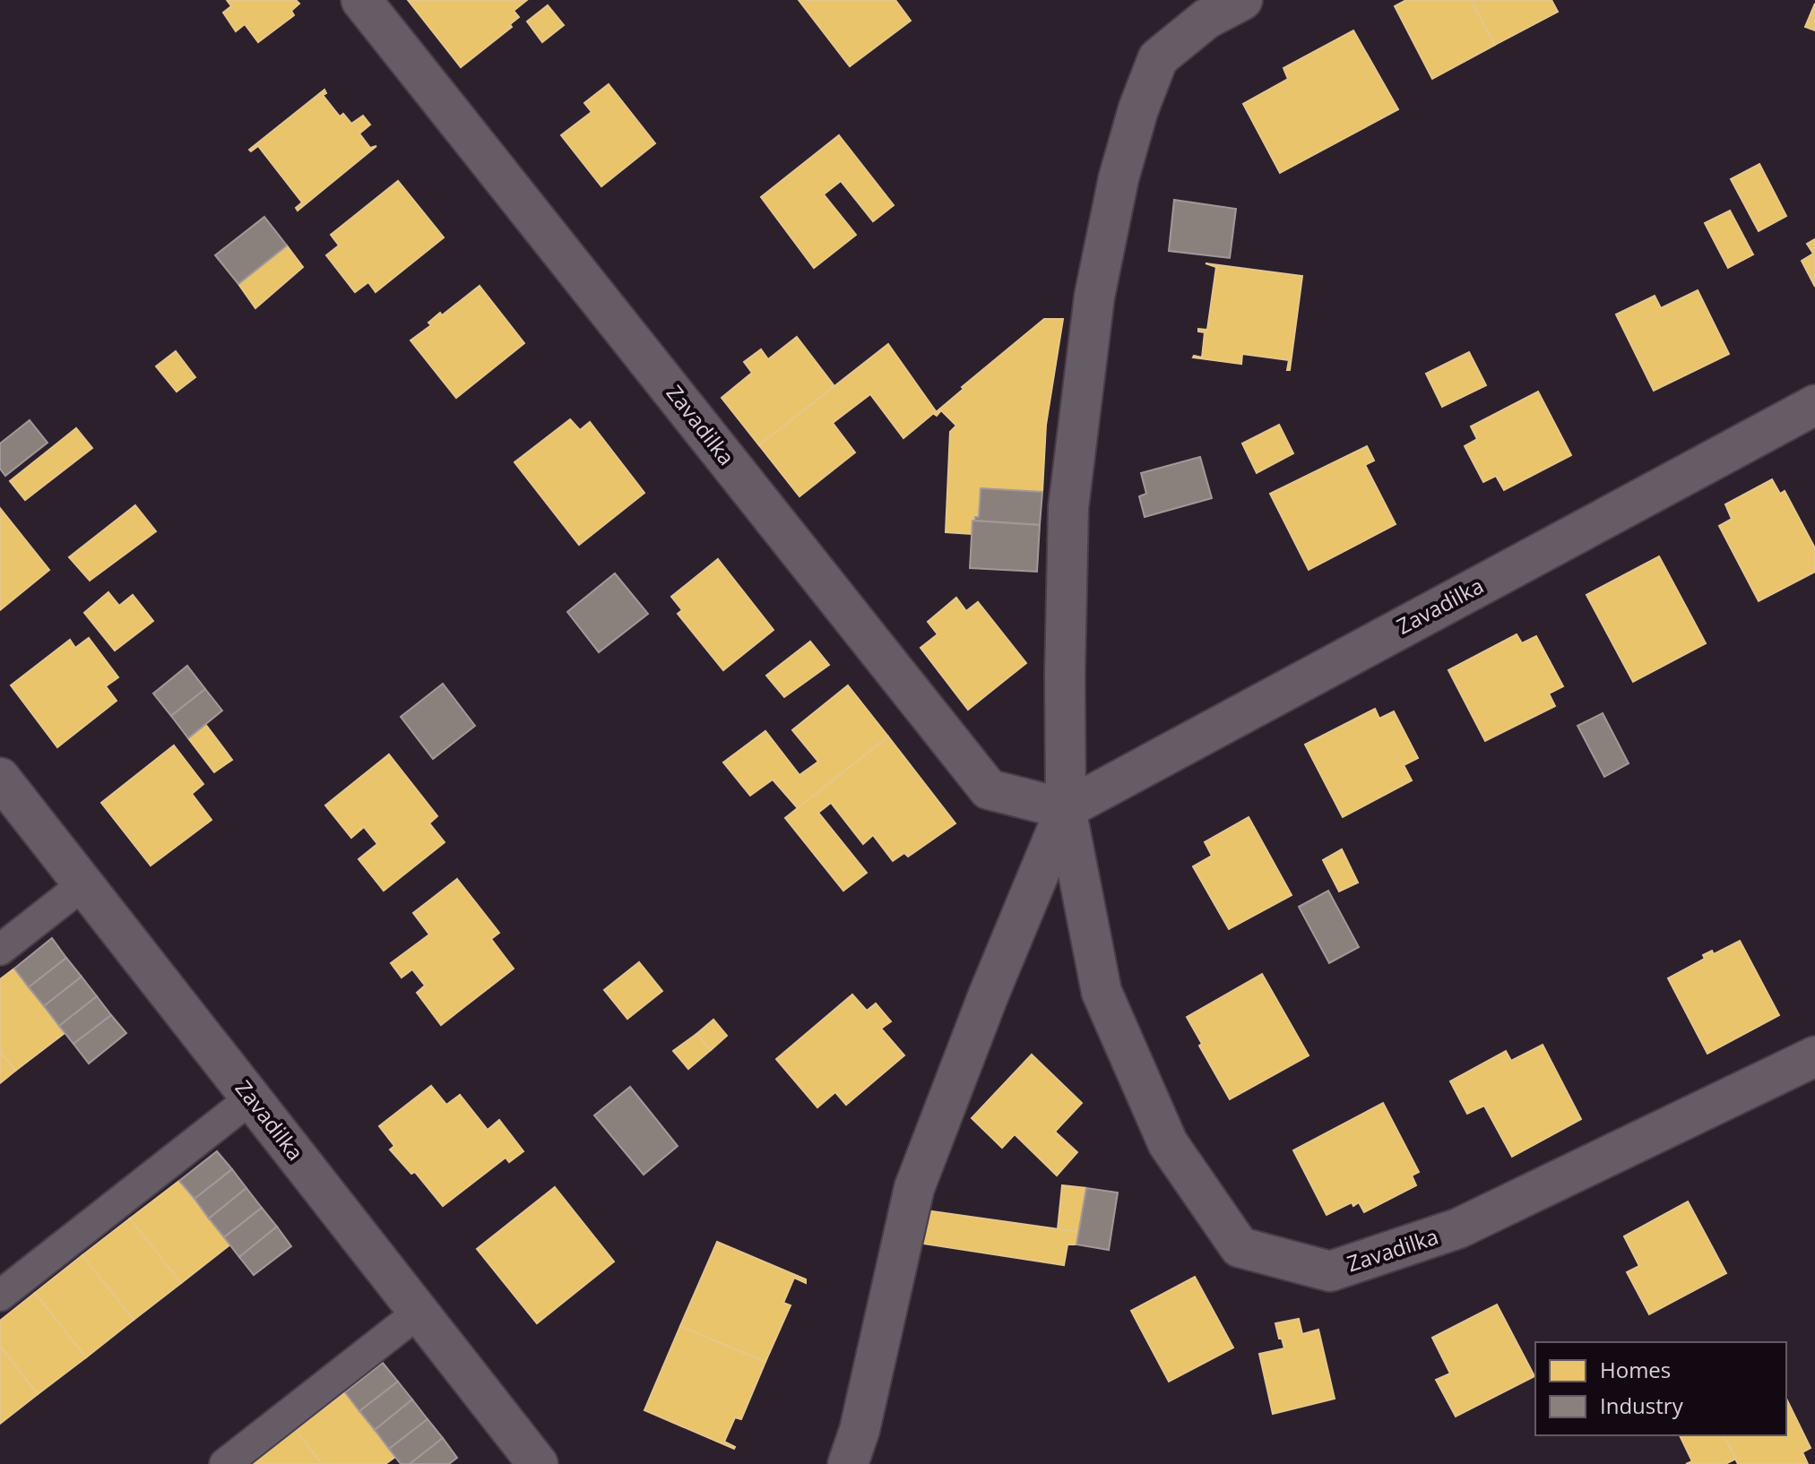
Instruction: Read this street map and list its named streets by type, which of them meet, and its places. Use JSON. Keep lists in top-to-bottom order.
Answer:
{
  "streets": {
    "street": ["Zavadilka"]
  },
  "legend": ["Homes", "Industry"]
}
